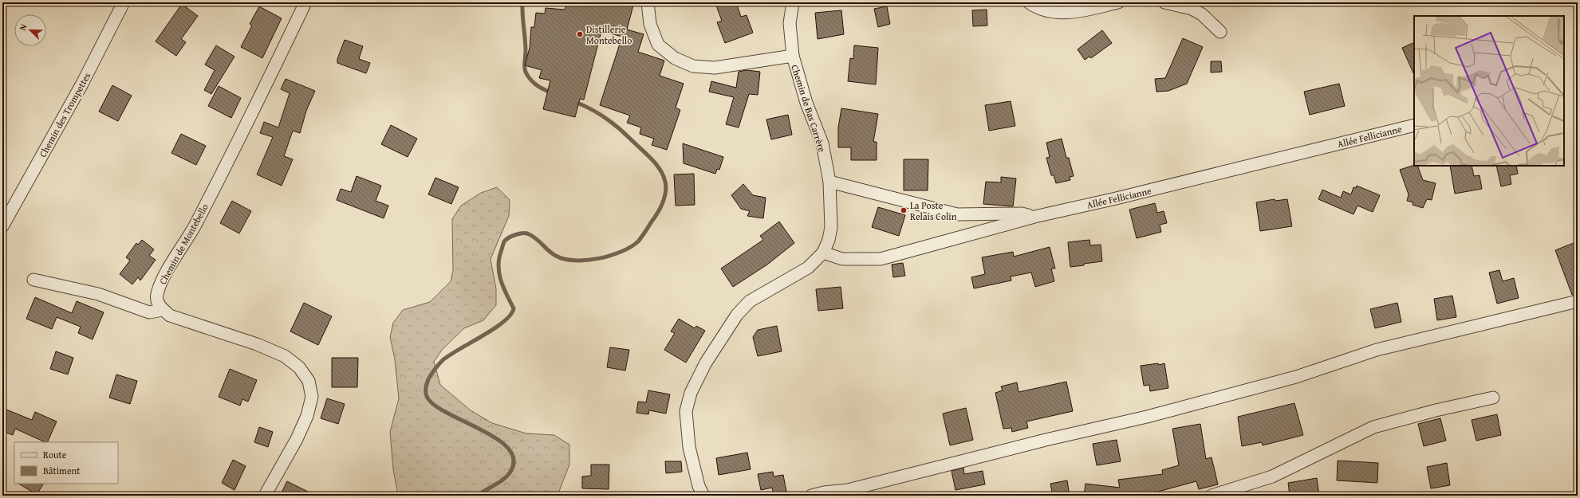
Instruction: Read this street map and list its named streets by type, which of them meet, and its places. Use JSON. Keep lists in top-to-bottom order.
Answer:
{
  "streets": {
    "street": [
      "Chemin de Bas Carrère",
      "Chemin des Trompettes",
      "Allée Fellicianne",
      "Chemin de Montebello"
    ]
  },
  "crossings": [
    ["Chemin de Bas Carrère", "Allée Fellicianne"]
  ],
  "places": ["Distillerie Montebello", "La Poste Relais Colin"],
  "legend": ["Route", "Bâtiment"],
  "north": "top left"
}
